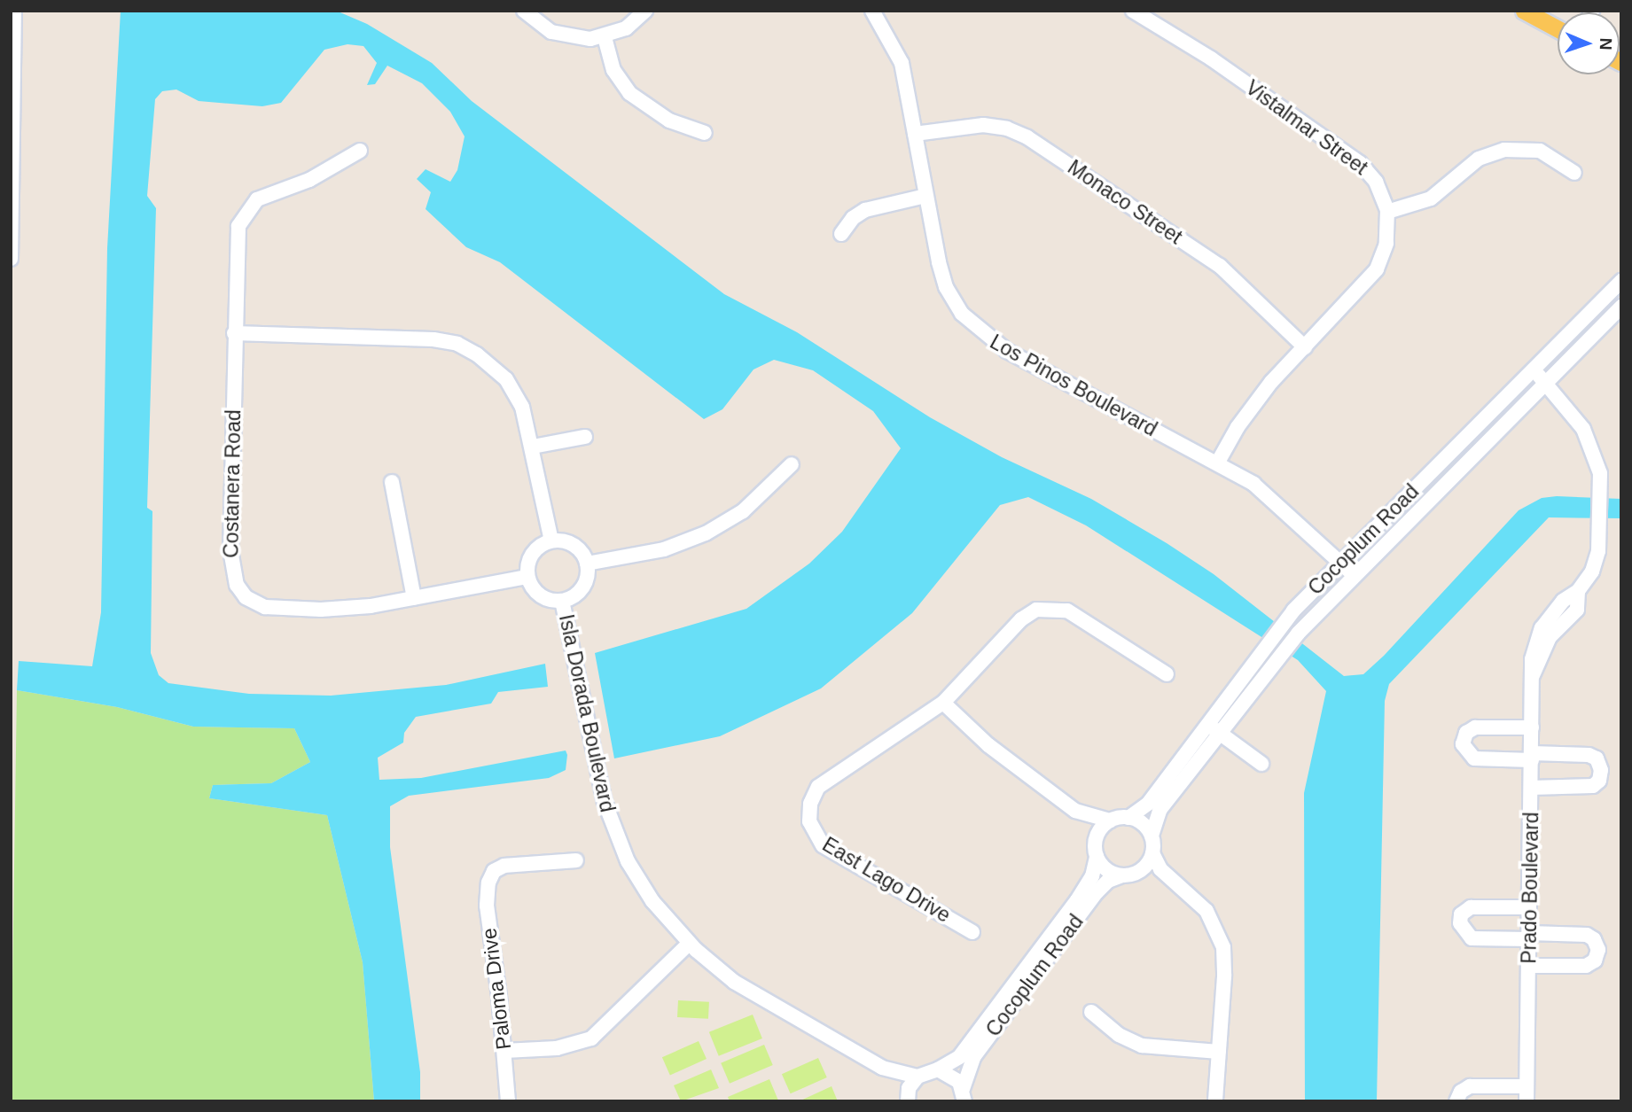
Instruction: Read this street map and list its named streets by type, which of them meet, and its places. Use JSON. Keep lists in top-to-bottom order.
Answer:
{
  "streets": {
    "street": [
      "Vistalmar Street",
      "Monaco Street",
      "Los Pinos Boulevard",
      "Costanera Road",
      "Cocoplum Road",
      "Isla Dorada Boulevard",
      "East Lago Drive",
      "Prado Boulevard",
      "Paloma Drive"
    ]
  },
  "crossings": [
    ["Vistalmar Street", "Monaco Street"],
    ["Vistalmar Street", "Los Pinos Boulevard"],
    ["Monaco Street", "Los Pinos Boulevard"],
    ["Los Pinos Boulevard", "Cocoplum Road"],
    ["Costanera Road", "Isla Dorada Boulevard"],
    ["Cocoplum Road", "Prado Boulevard"]
  ],
  "north": "right"
}
